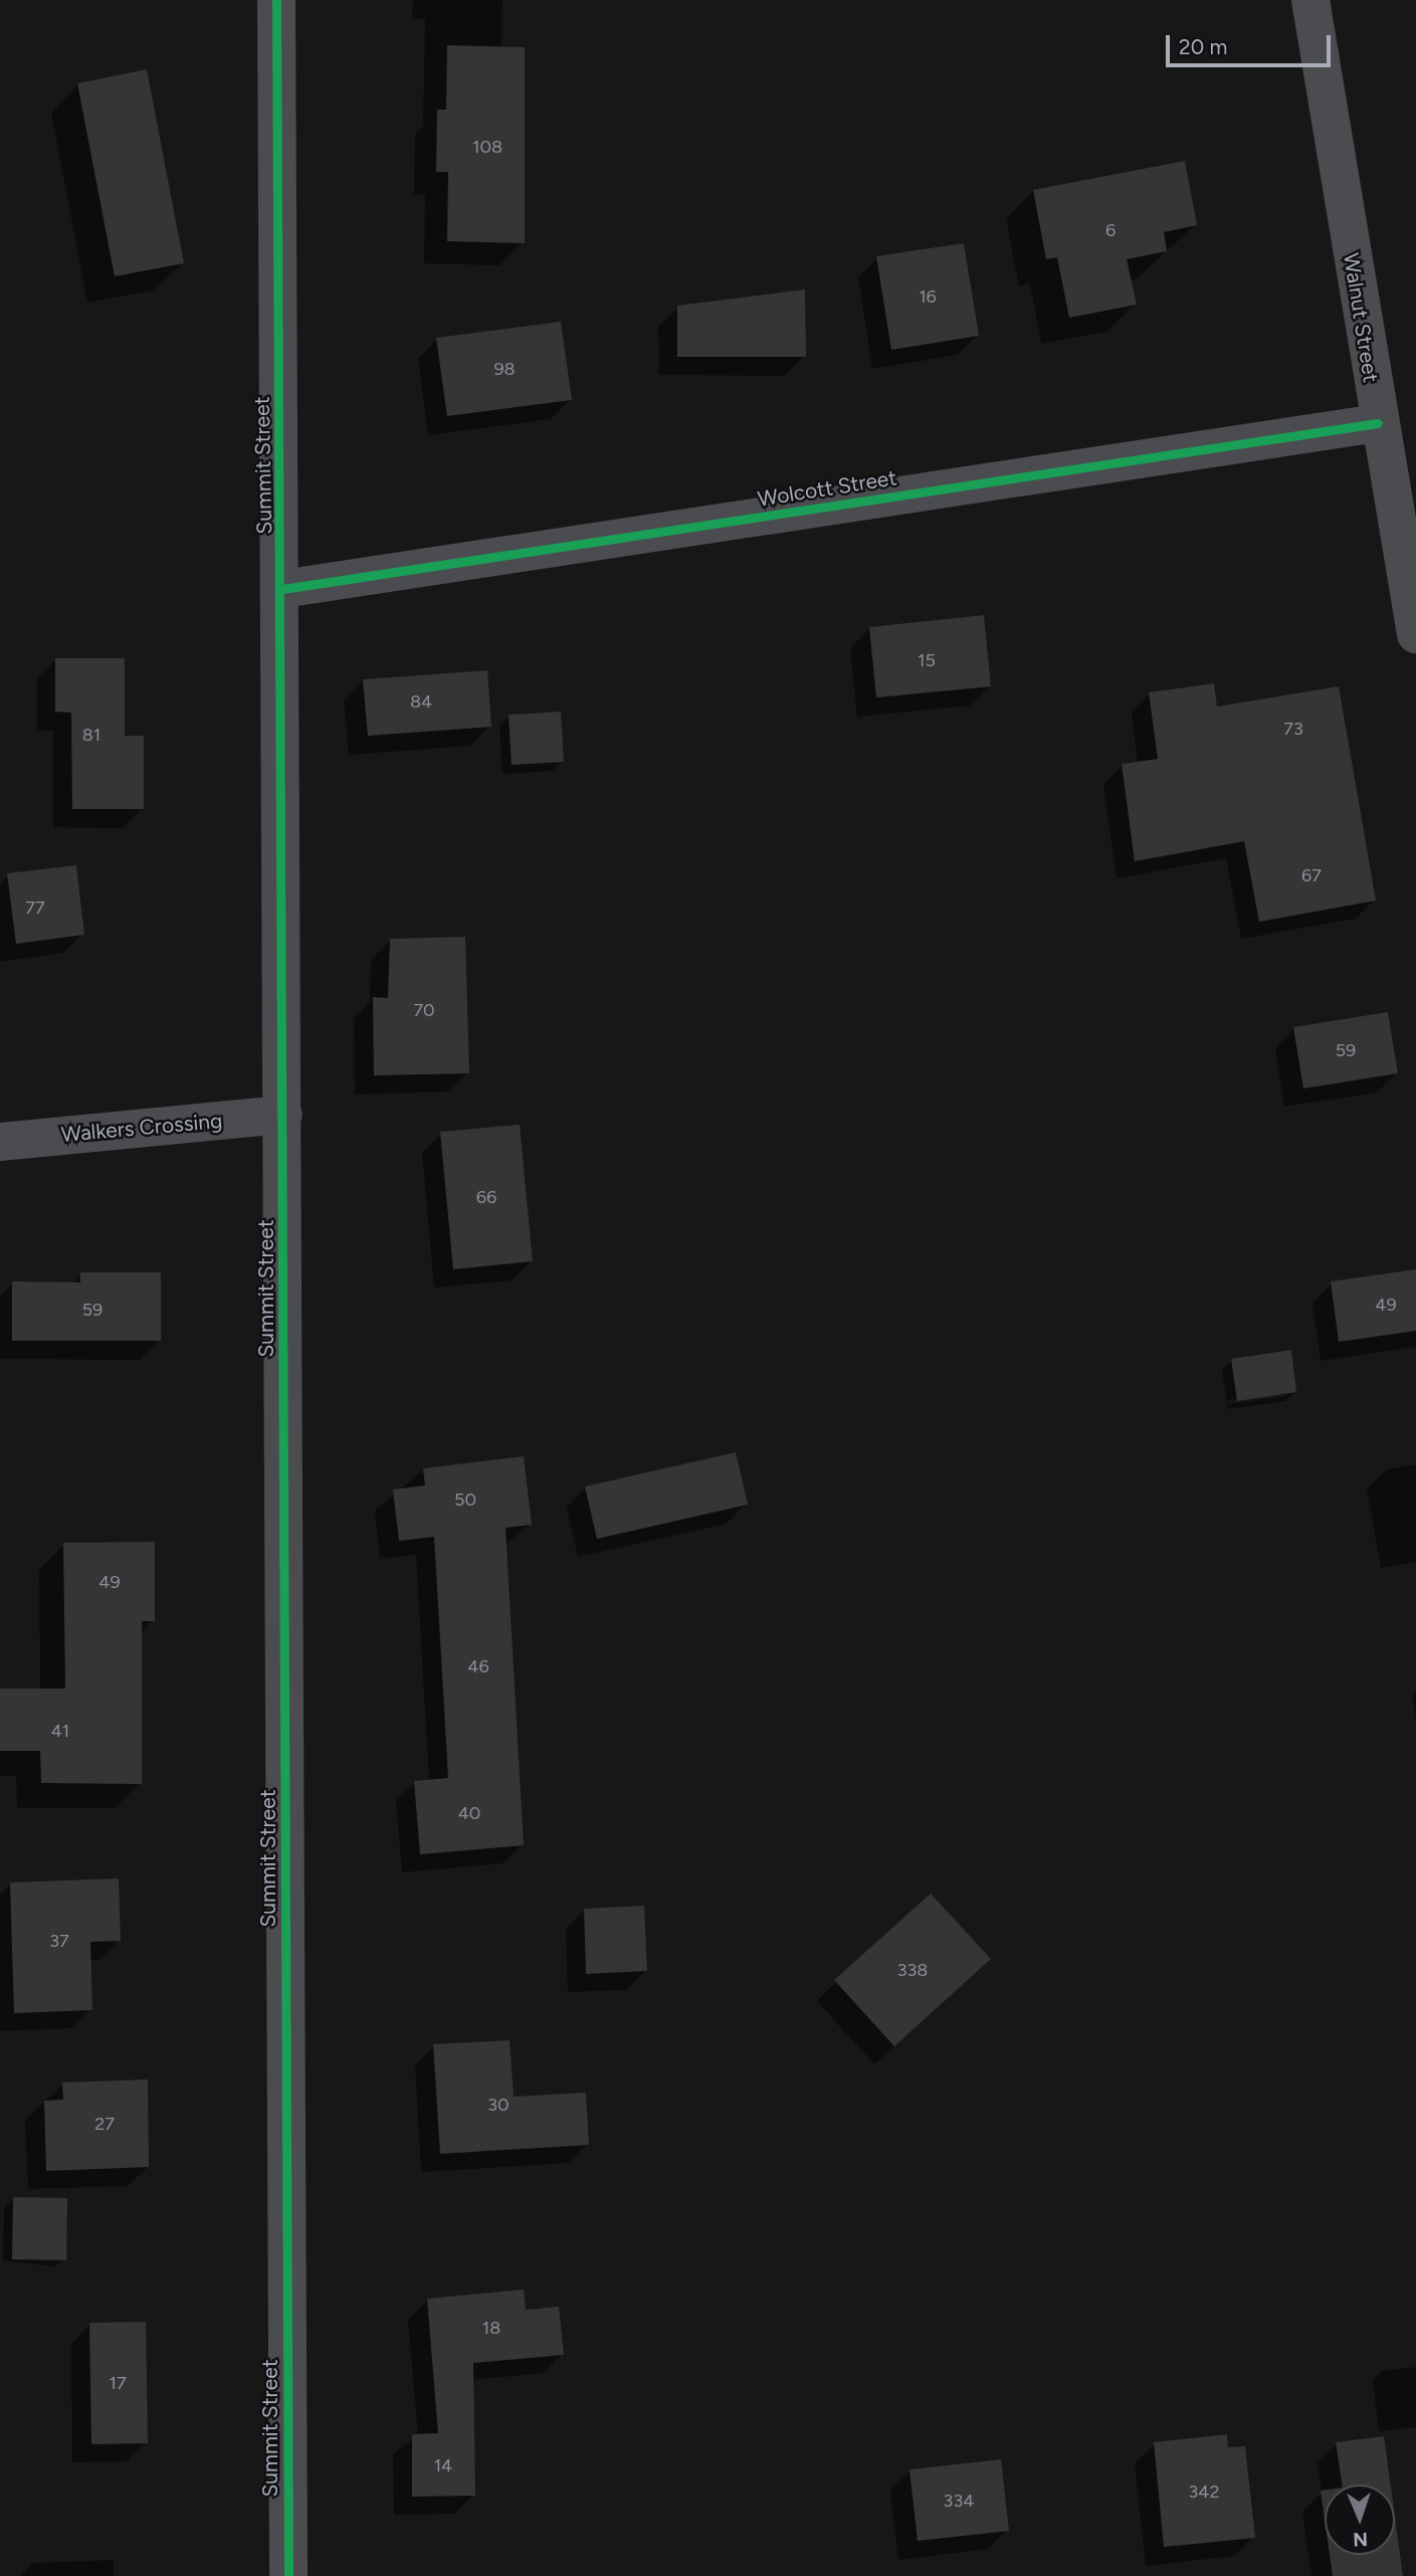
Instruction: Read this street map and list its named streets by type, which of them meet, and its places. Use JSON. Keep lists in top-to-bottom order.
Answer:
{
  "streets": {
    "street": [
      "Walnut Street",
      "Summit Street",
      "Wolcott Street",
      "Walkers Crossing"
    ]
  },
  "crossings": [
    ["Walnut Street", "Wolcott Street"],
    ["Summit Street", "Wolcott Street"],
    ["Summit Street", "Walkers Crossing"]
  ],
  "house_numbers": [
    "108",
    "6",
    "16",
    "98",
    "15",
    "84",
    "73",
    "81",
    "67",
    "77",
    "70",
    "59",
    "66",
    "49",
    "59",
    "50",
    "49",
    "46",
    "41",
    "40",
    "37",
    "338",
    "30",
    "27",
    "18",
    "17",
    "14",
    "342",
    "334"
  ],
  "scale_bar": "20 m",
  "north": "bottom"
}
